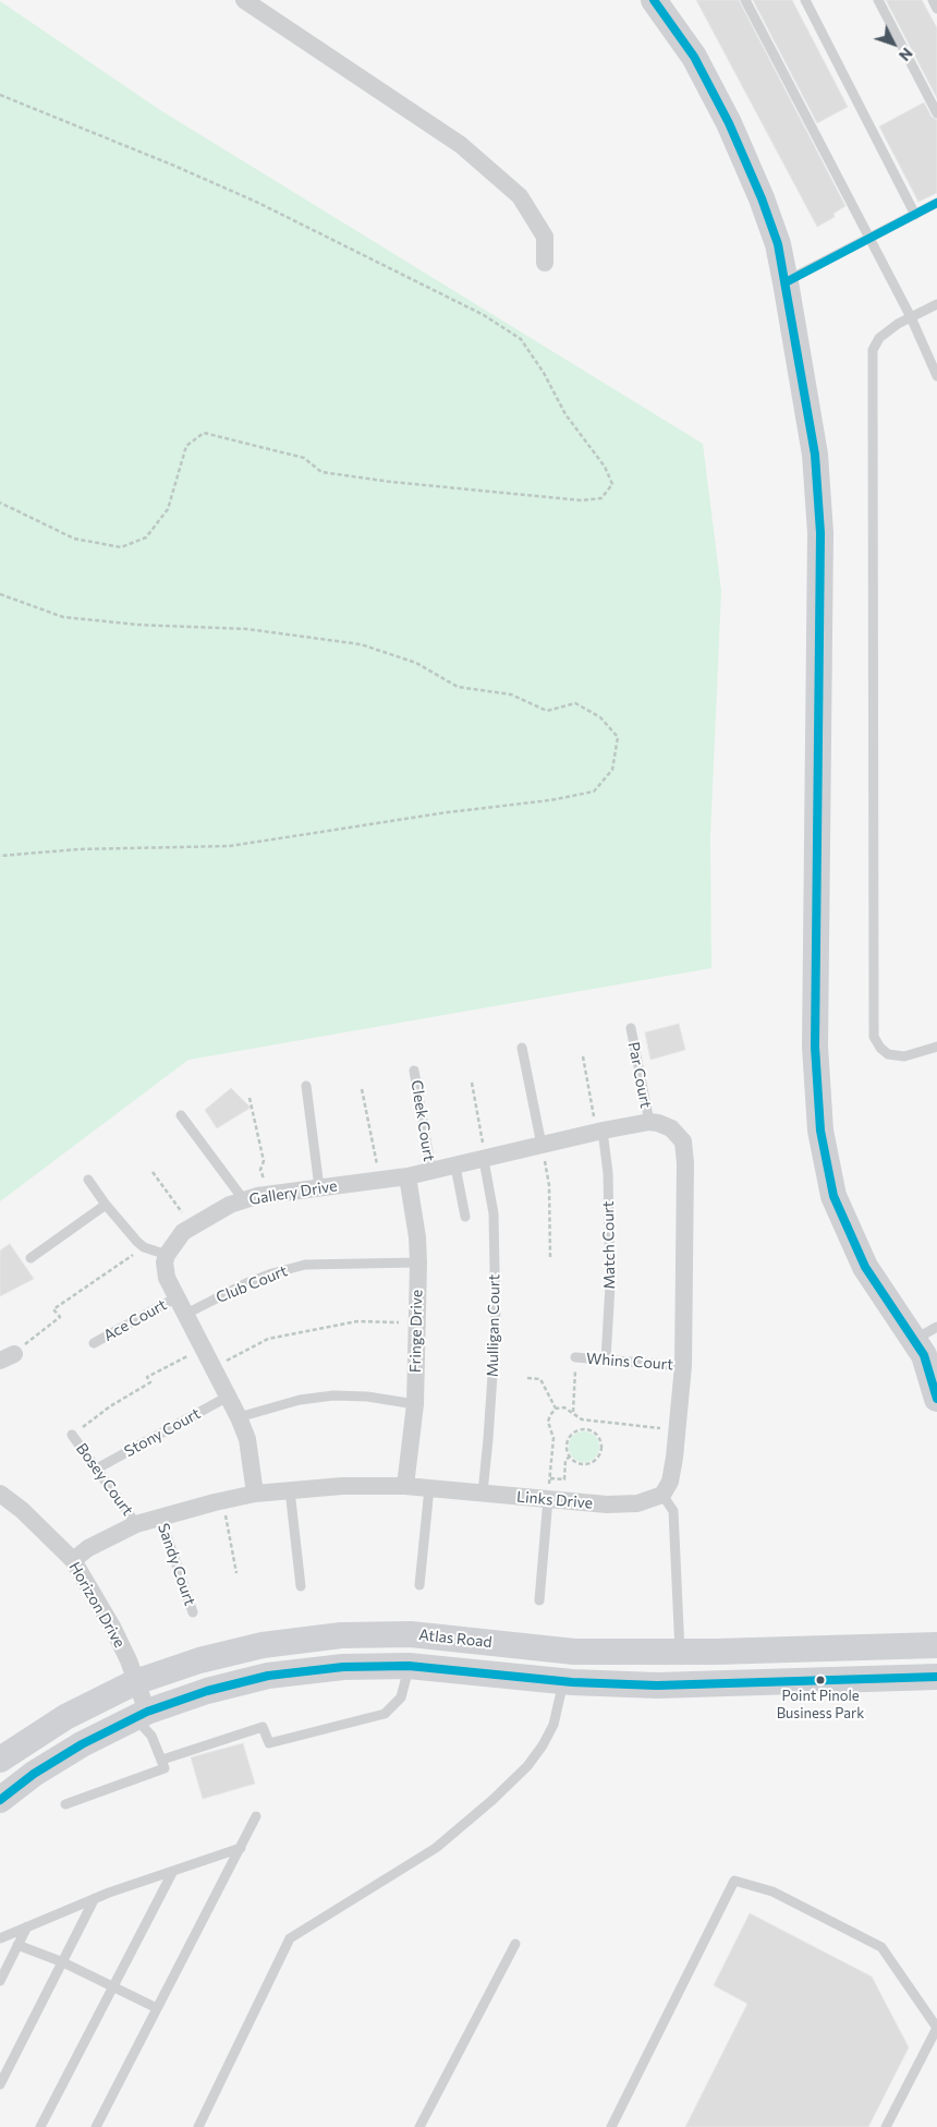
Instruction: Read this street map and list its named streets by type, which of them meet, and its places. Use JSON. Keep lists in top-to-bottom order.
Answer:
{
  "streets": {
    "street": [
      "Gallery Drive",
      "Fringe Drive",
      "Links Drive",
      "Horizon Drive",
      "Atlas Road"
    ],
    "lane": [
      "Par Court",
      "Cleek Court",
      "Match Court",
      "Club Court",
      "Ace Court",
      "Mulligan Court",
      "Whins Court",
      "Stony Court",
      "Bosey Court",
      "Sandy Court"
    ]
  },
  "crossings": [
    ["Par Court", "Gallery Drive"],
    ["Cleek Court", "Gallery Drive"],
    ["Gallery Drive", "Match Court"],
    ["Gallery Drive", "Mulligan Court"],
    ["Gallery Drive", "Fringe Drive"],
    ["Match Court", "Whins Court"],
    ["Club Court", "Fringe Drive"],
    ["Mulligan Court", "Links Drive"],
    ["Fringe Drive", "Links Drive"],
    ["Stony Court", "Bosey Court"],
    ["Bosey Court", "Links Drive"],
    ["Links Drive", "Sandy Court"],
    ["Links Drive", "Horizon Drive"],
    ["Horizon Drive", "Atlas Road"]
  ],
  "places": ["Point Pinole Business Park"],
  "north": "bottom right"
}
